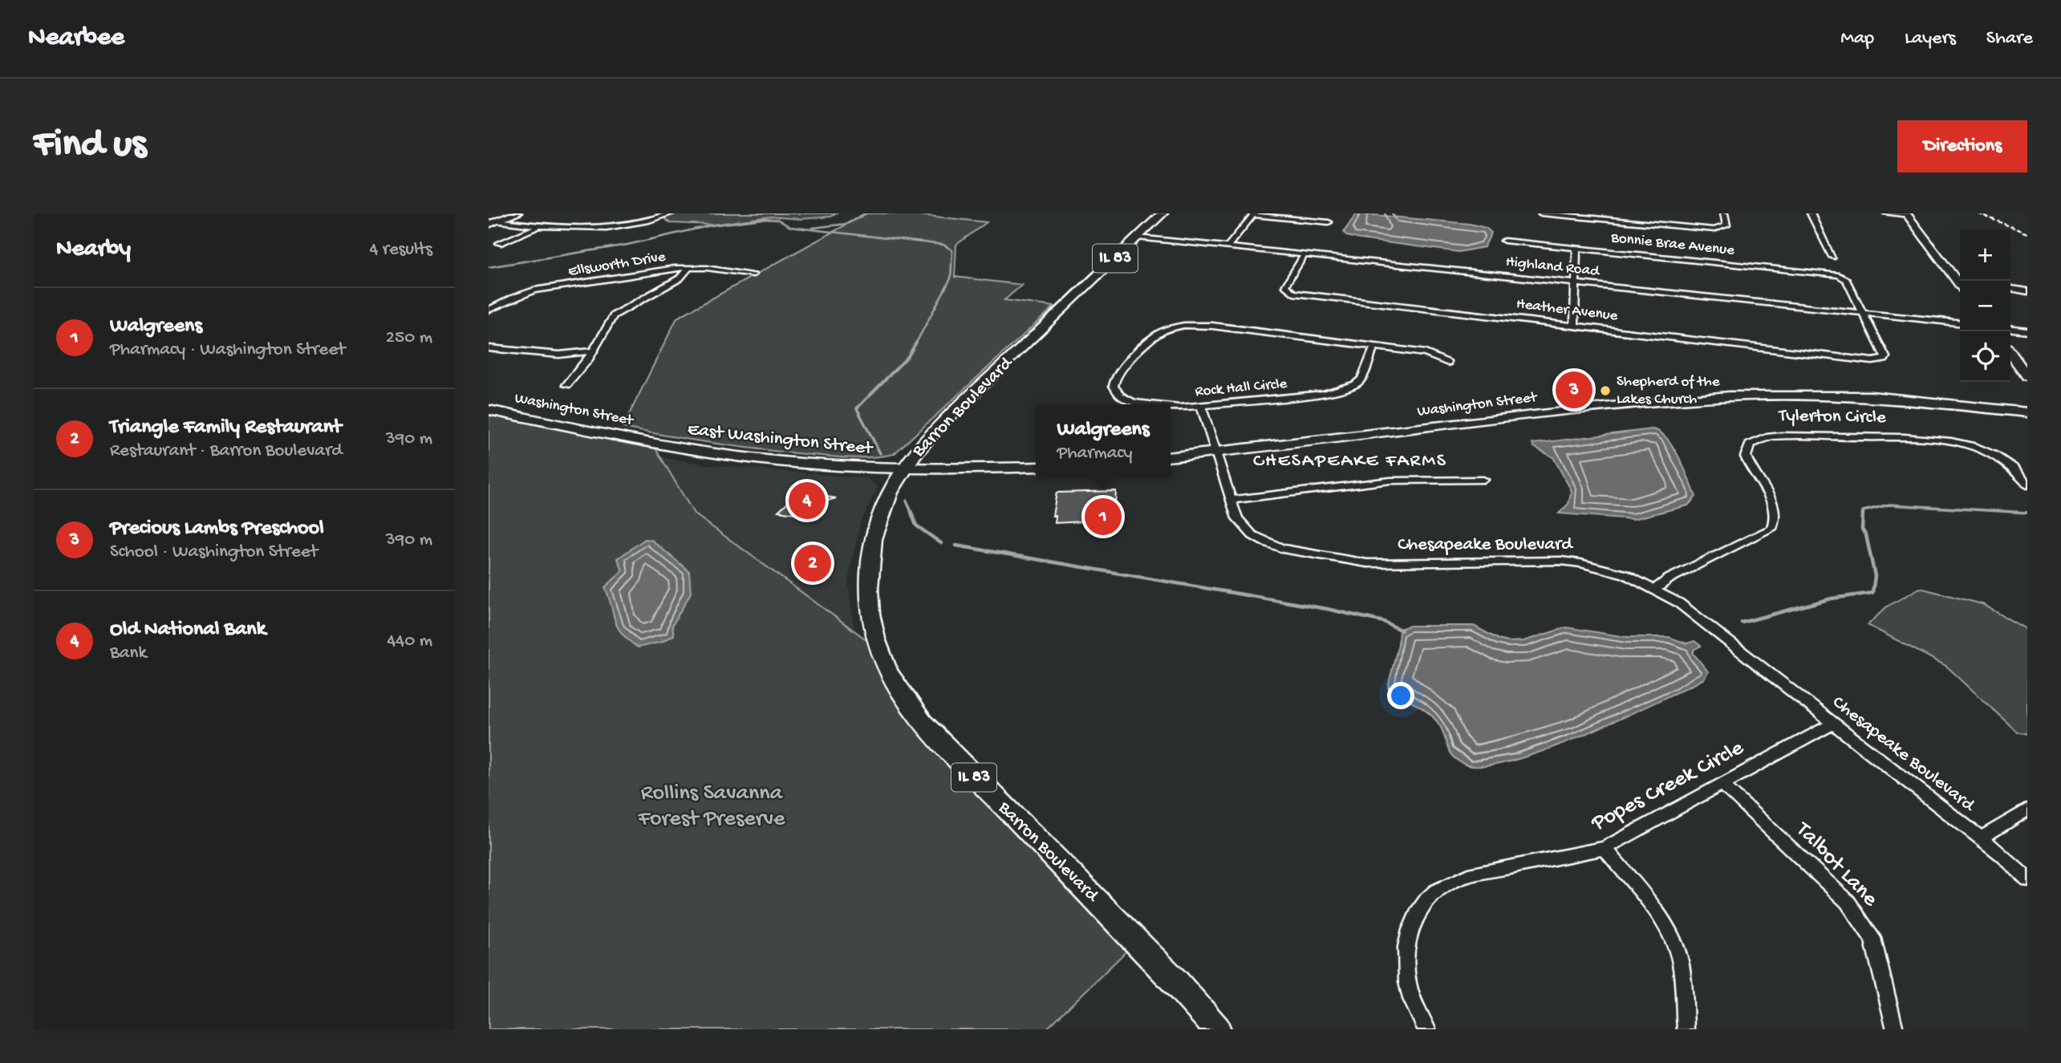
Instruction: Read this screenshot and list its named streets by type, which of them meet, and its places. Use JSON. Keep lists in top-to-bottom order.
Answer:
{
  "streets": {
    "main road": [
      "IL 83",
      "Washington Street",
      "Barron Boulevard",
      "East Washington Street"
    ],
    "street": [
      "Bonnie Brae Avenue",
      "Ellsworth Drive",
      "Highland Road",
      "Heather Avenue",
      "Rock Hall Circle",
      "Tylerton Circle",
      "Chesapeake Boulevard",
      "Popes Creek Circle",
      "Talbot Lane"
    ]
  },
  "crossings": [
    ["Bonnie Brae Avenue", "Highland Road"],
    ["Bonnie Brae Avenue", "Heather Avenue"],
    ["Highland Road", "Heather Avenue"],
    ["Highland Road", "Barron Boulevard"],
    ["Rock Hall Circle", "Chesapeake Boulevard"],
    ["Washington Street", "East Washington Street"],
    ["Washington Street", "Chesapeake Boulevard"],
    ["Barron Boulevard", "East Washington Street"],
    ["Tylerton Circle", "Chesapeake Boulevard"],
    ["Chesapeake Boulevard", "Popes Creek Circle"],
    ["Popes Creek Circle", "Talbot Lane"]
  ],
  "districts": ["CHESAPEAKE FARMS"],
  "parks": ["Rollins Savanna Forest Preserve"],
  "places": ["Shepherd of the Lakes Church"],
  "page": {
    "header": "Nearbee",
    "nav": ["Map", "Layers", "Share"],
    "buttons": "Directions",
    "title": "Find us",
    "heading": ["Nearby", "4 results"],
    "map_buttons": ["+", "−"],
    "list": [
      {
        "mark": "1",
        "name": "Walgreens",
        "note": "Pharmacy · Washington Street",
        "value": "250 m"
      },
      {
        "mark": "2",
        "name": "Triangle Family Restaurant",
        "note": "Restaurant · Barron Boulevard",
        "value": "390 m"
      },
      {
        "mark": "3",
        "name": "Precious Lambs Preschool",
        "note": "School · Washington Street",
        "value": "390 m"
      },
      {
        "mark": "4",
        "name": "Old National Bank",
        "note": "Bank",
        "value": "440 m"
      }
    ],
    "pins": [
      "3",
      "4",
      "1",
      "2"
    ],
    "popup": ["Walgreens", "Pharmacy"]
  }
}
